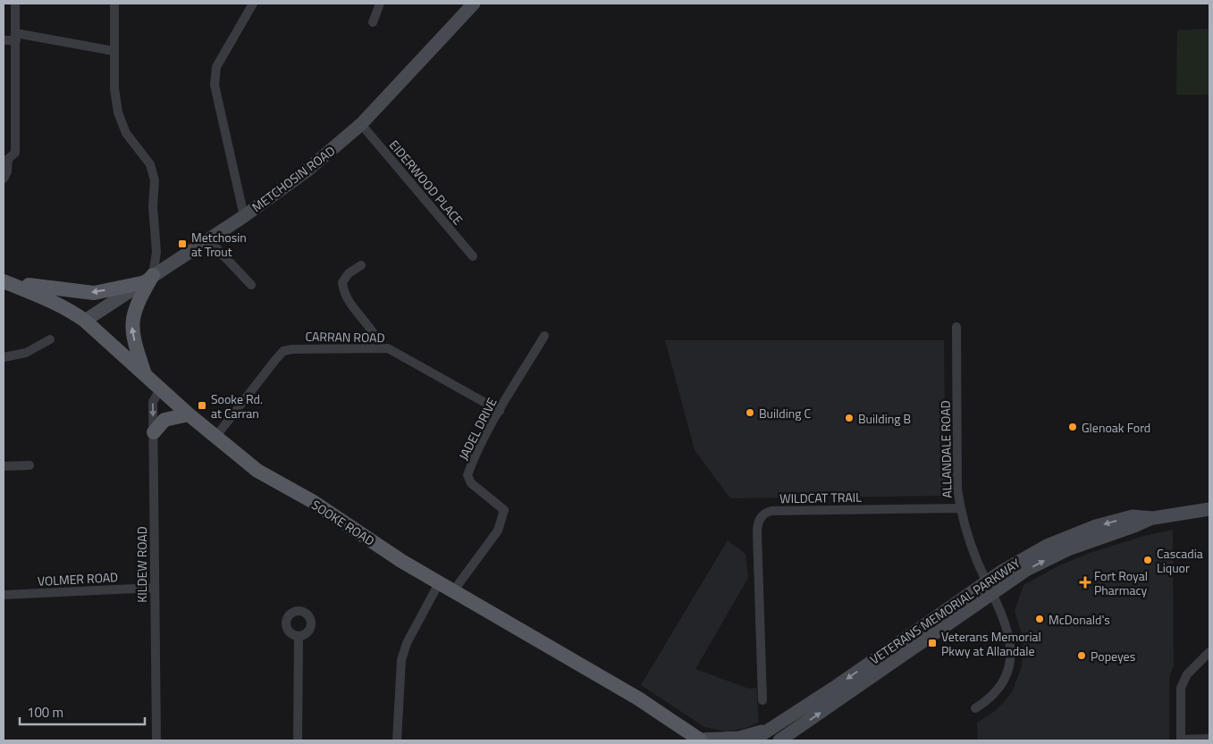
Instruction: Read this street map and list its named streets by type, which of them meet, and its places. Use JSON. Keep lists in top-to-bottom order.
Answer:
{
  "streets": {
    "main road": ["METCHOSIN ROAD", "SOOKE ROAD", "VETERANS MEMORIAL PARKWAY"],
    "street": [
      "EIDERWOOD PLACE",
      "CARRAN ROAD",
      "JADEL DRIVE",
      "ALLANDALE ROAD",
      "WILDCAT TRAIL",
      "KILDEW ROAD",
      "VOLMER ROAD"
    ]
  },
  "crossings": [
    ["METCHOSIN ROAD", "EIDERWOOD PLACE"],
    ["METCHOSIN ROAD", "SOOKE ROAD"],
    ["CARRAN ROAD", "JADEL DRIVE"],
    ["CARRAN ROAD", "SOOKE ROAD"],
    ["JADEL DRIVE", "SOOKE ROAD"],
    ["ALLANDALE ROAD", "WILDCAT TRAIL"],
    ["ALLANDALE ROAD", "VETERANS MEMORIAL PARKWAY"],
    ["SOOKE ROAD", "KILDEW ROAD"],
    ["KILDEW ROAD", "VOLMER ROAD"]
  ],
  "places": {
    "transit": ["Metchosin at Trout", "Sooke Rd. at Carran", "Veterans Memorial Pkwy at Allandale"],
    "other": [
      "Building C",
      "Building B",
      "Glenoak Ford",
      "Cascadia Liquor",
      "McDonald's",
      "Popeyes"
    ],
    "health": ["Fort Royal Pharmacy"]
  },
  "scale_bar": "100 m"
}
